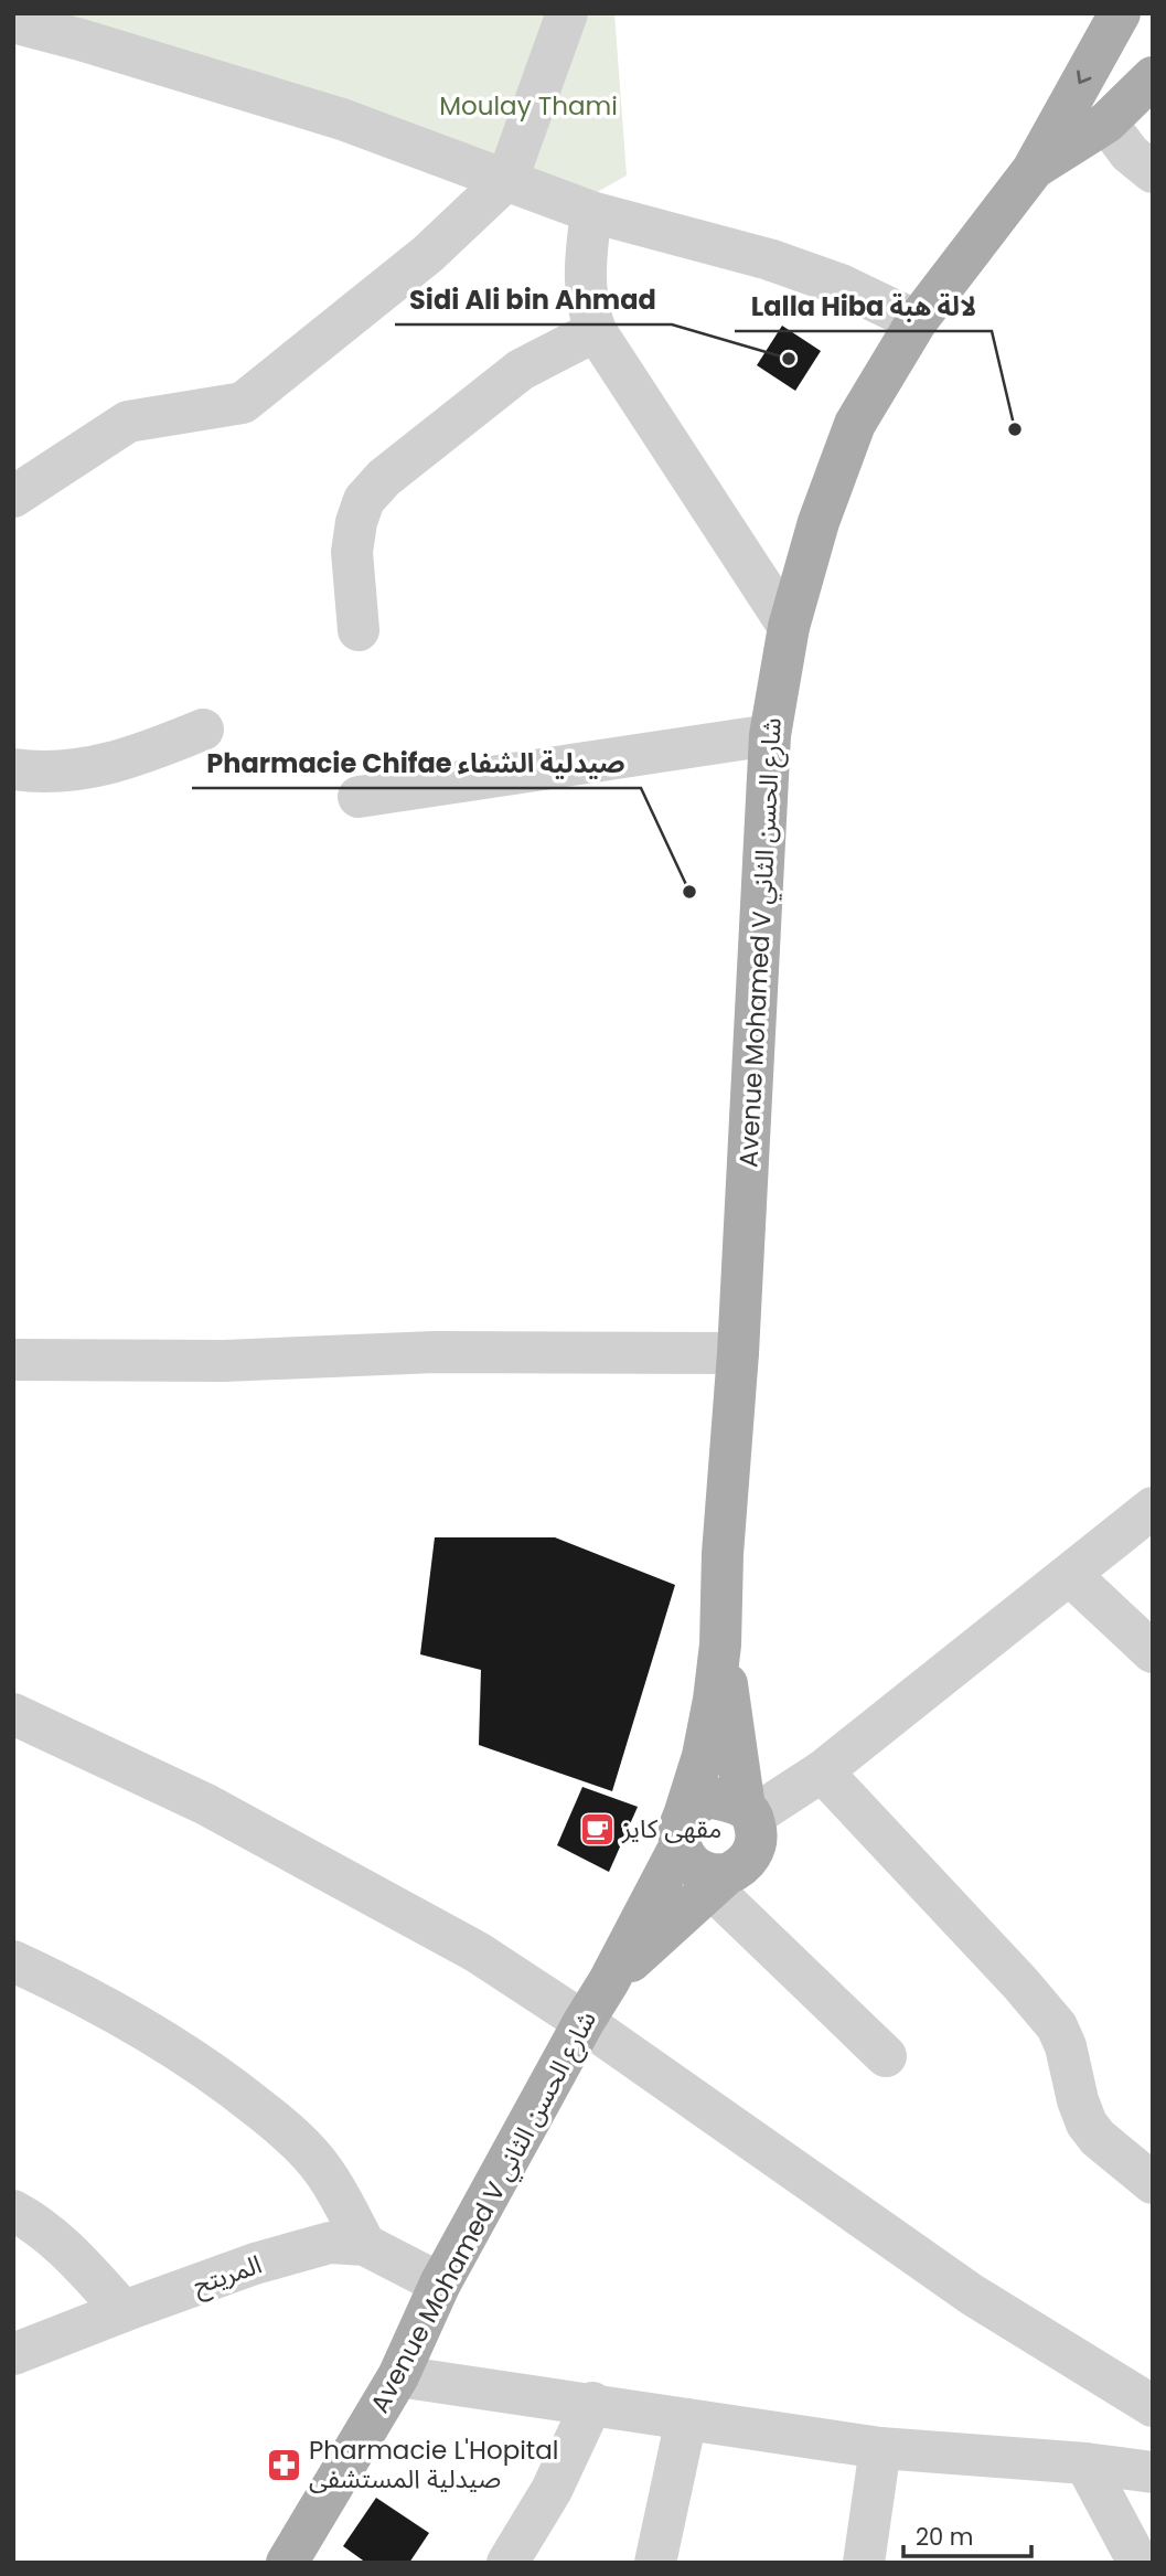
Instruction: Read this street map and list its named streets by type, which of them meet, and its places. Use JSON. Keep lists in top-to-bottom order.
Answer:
{
  "streets": {
    "main road": ["Avenue Mohamed V شارع الحسن الثاني"],
    "street": ["المريتح"]
  },
  "crossings": [
    ["Avenue Mohamed V شارع الحسن الثاني", "المريتح"]
  ],
  "parks": ["Moulay Thami"],
  "places": {
    "other": ["Sidi Ali bin Ahmad", "Lalla Hiba لالة هبة", "Pharmacie Chifae صيدلية الشفاء"],
    "cafe": ["مقهى كايز"],
    "pharmacy": ["Pharmacie L'Hopital صيدلية المستشفى"]
  },
  "scale_bar": "20 m"
}
